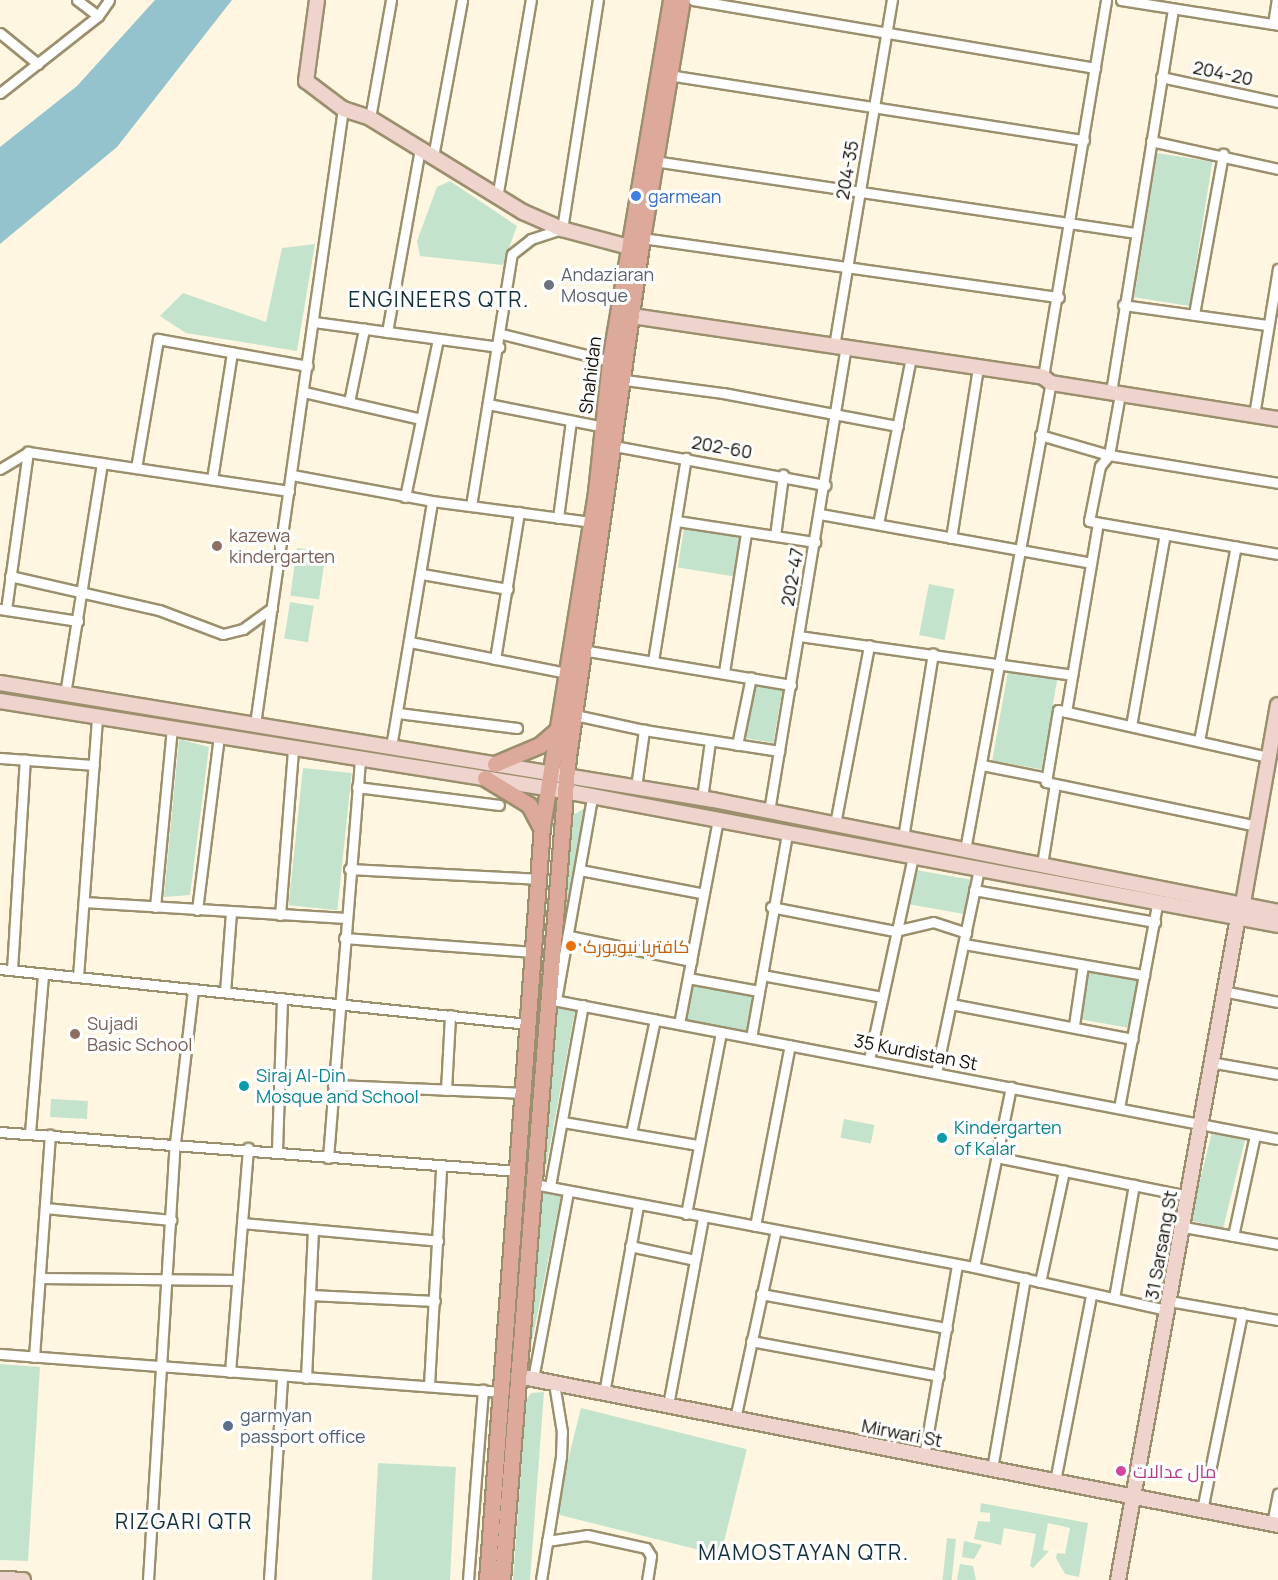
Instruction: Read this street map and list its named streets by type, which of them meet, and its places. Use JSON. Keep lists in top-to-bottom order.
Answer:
{
  "streets": {
    "main road": ["Shahidan"],
    "street": [
      "204-20",
      "204-35",
      "202-60",
      "202-47",
      "35 Kurdistan St",
      "31 Sarsang St",
      "Mirwari St"
    ]
  },
  "crossings": [
    ["204-35", "202-47"],
    ["202-60", "202-47"],
    ["35 Kurdistan St", "31 Sarsang St"],
    ["31 Sarsang St", "Mirwari St"]
  ],
  "districts": ["ENGINEERS QTR.", "RIZGARI QTR", "MAMOSTAYAN QTR."],
  "places": [
    "garmean",
    "Andaziaran Mosque",
    "kazewa kindergarten",
    "کافتریا نیویورک",
    "Sujadi Basic School",
    "Siraj Al-Din Mosque and School",
    "Kindergarten of Kalar",
    "garmyan passport office",
    "مال عدالات"
  ]
}
